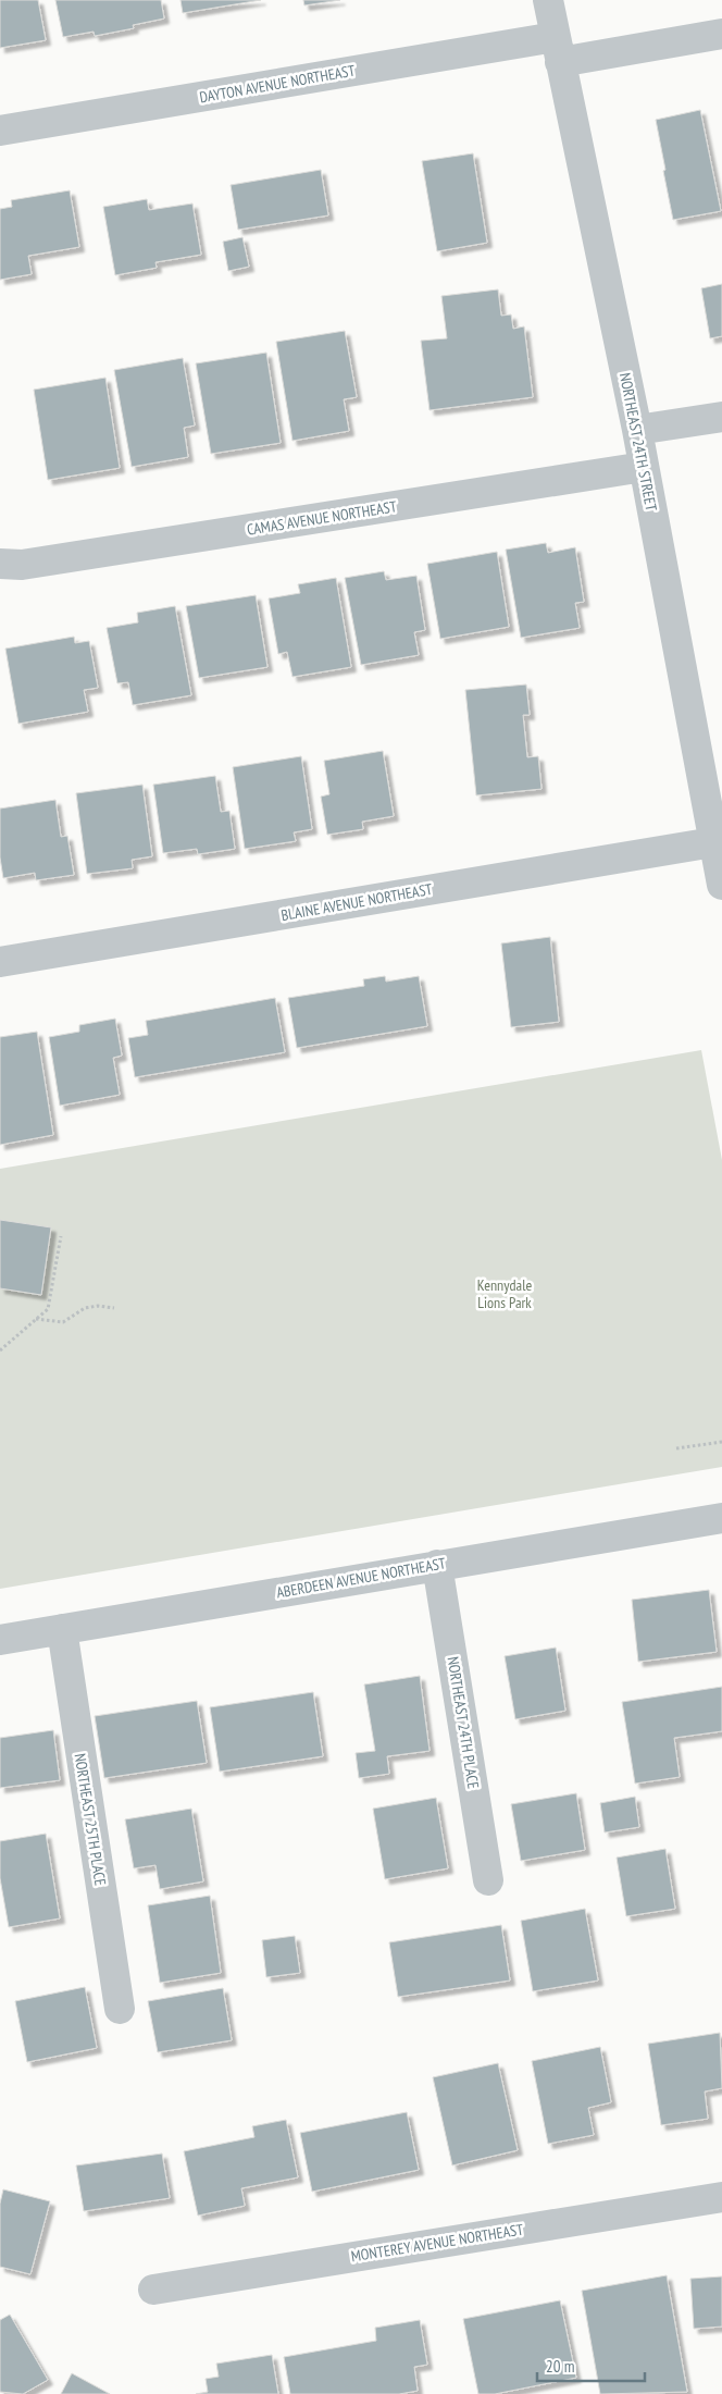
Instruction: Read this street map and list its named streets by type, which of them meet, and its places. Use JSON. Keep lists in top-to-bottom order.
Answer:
{
  "streets": {
    "street": [
      "DAYTON AVENUE NORTHEAST",
      "NORTHEAST 24TH STREET",
      "CAMAS AVENUE NORTHEAST",
      "BLAINE AVENUE NORTHEAST",
      "ABERDEEN AVENUE NORTHEAST",
      "NORTHEAST 24TH PLACE",
      "NORTHEAST 25TH PLACE",
      "MONTEREY AVENUE NORTHEAST"
    ]
  },
  "crossings": [
    ["DAYTON AVENUE NORTHEAST", "NORTHEAST 24TH STREET"],
    ["NORTHEAST 24TH STREET", "CAMAS AVENUE NORTHEAST"],
    ["NORTHEAST 24TH STREET", "BLAINE AVENUE NORTHEAST"],
    ["ABERDEEN AVENUE NORTHEAST", "NORTHEAST 24TH PLACE"],
    ["ABERDEEN AVENUE NORTHEAST", "NORTHEAST 25TH PLACE"]
  ],
  "parks": ["Kennydale Lions Park"],
  "scale_bar": "20 m"
}
